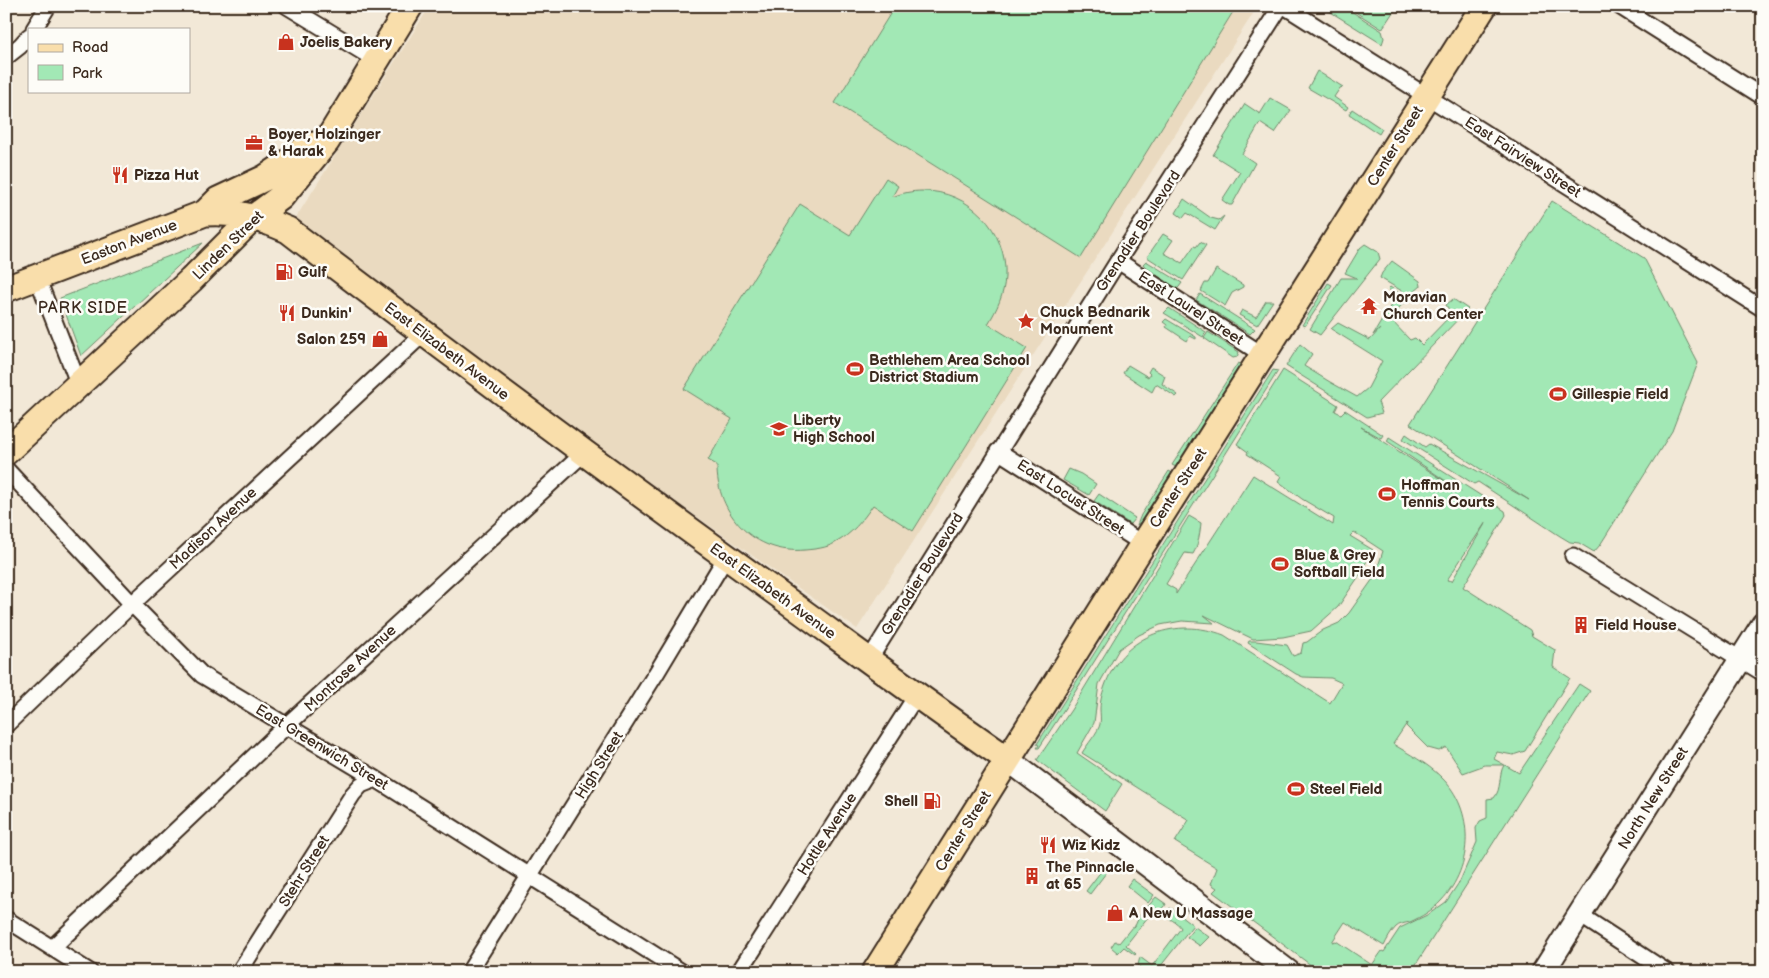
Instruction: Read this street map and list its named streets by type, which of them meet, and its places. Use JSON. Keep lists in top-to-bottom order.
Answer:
{
  "streets": {
    "main road": [
      "Center Street",
      "Easton Avenue",
      "Linden Street",
      "East Elizabeth Avenue",
      "North New Street"
    ],
    "street": [
      "East Fairview Street",
      "Grenadier Boulevard",
      "East Laurel Street",
      "East Locust Street",
      "Madison Avenue",
      "Montrose Avenue",
      "East Greenwich Street",
      "High Street",
      "Hottle Avenue",
      "Stehr Street"
    ]
  },
  "crossings": [
    ["Center Street", "East Fairview Street"],
    ["Center Street", "East Laurel Street"],
    ["Center Street", "East Elizabeth Avenue"],
    ["Center Street", "East Locust Street"],
    ["East Fairview Street", "Grenadier Boulevard"],
    ["Grenadier Boulevard", "East Laurel Street"],
    ["Grenadier Boulevard", "East Elizabeth Avenue"],
    ["Grenadier Boulevard", "East Locust Street"],
    ["Easton Avenue", "Linden Street"],
    ["Easton Avenue", "East Elizabeth Avenue"],
    ["Linden Street", "East Elizabeth Avenue"],
    ["East Elizabeth Avenue", "Madison Avenue"],
    ["East Elizabeth Avenue", "Montrose Avenue"],
    ["East Elizabeth Avenue", "High Street"],
    ["East Elizabeth Avenue", "Hottle Avenue"],
    ["Madison Avenue", "East Greenwich Street"],
    ["Montrose Avenue", "East Greenwich Street"],
    ["East Greenwich Street", "High Street"],
    ["East Greenwich Street", "Stehr Street"]
  ],
  "districts": ["PARK SIDE"],
  "places": {
    "shop": ["Joelis Bakery", "Salon 259", "A New U Massage"],
    "office": ["Boyer, Holzinger & Harak"],
    "restaurant": ["Pizza Hut", "Dunkin'", "Wiz Kidz"],
    "fuel station": ["Gulf", "Shell"],
    "temple": ["Moravian Church Center"],
    "place": ["Chuck Bednarik Monument"],
    "sports": [
      "Bethlehem Area School District Stadium",
      "Gillespie Field",
      "Hoffman Tennis Courts",
      "Blue & Grey Softball Field",
      "Steel Field"
    ],
    "school or university": ["Liberty High School"],
    "building": ["Field House", "The Pinnacle at 65"]
  },
  "legend": ["Road", "Park"]
}
